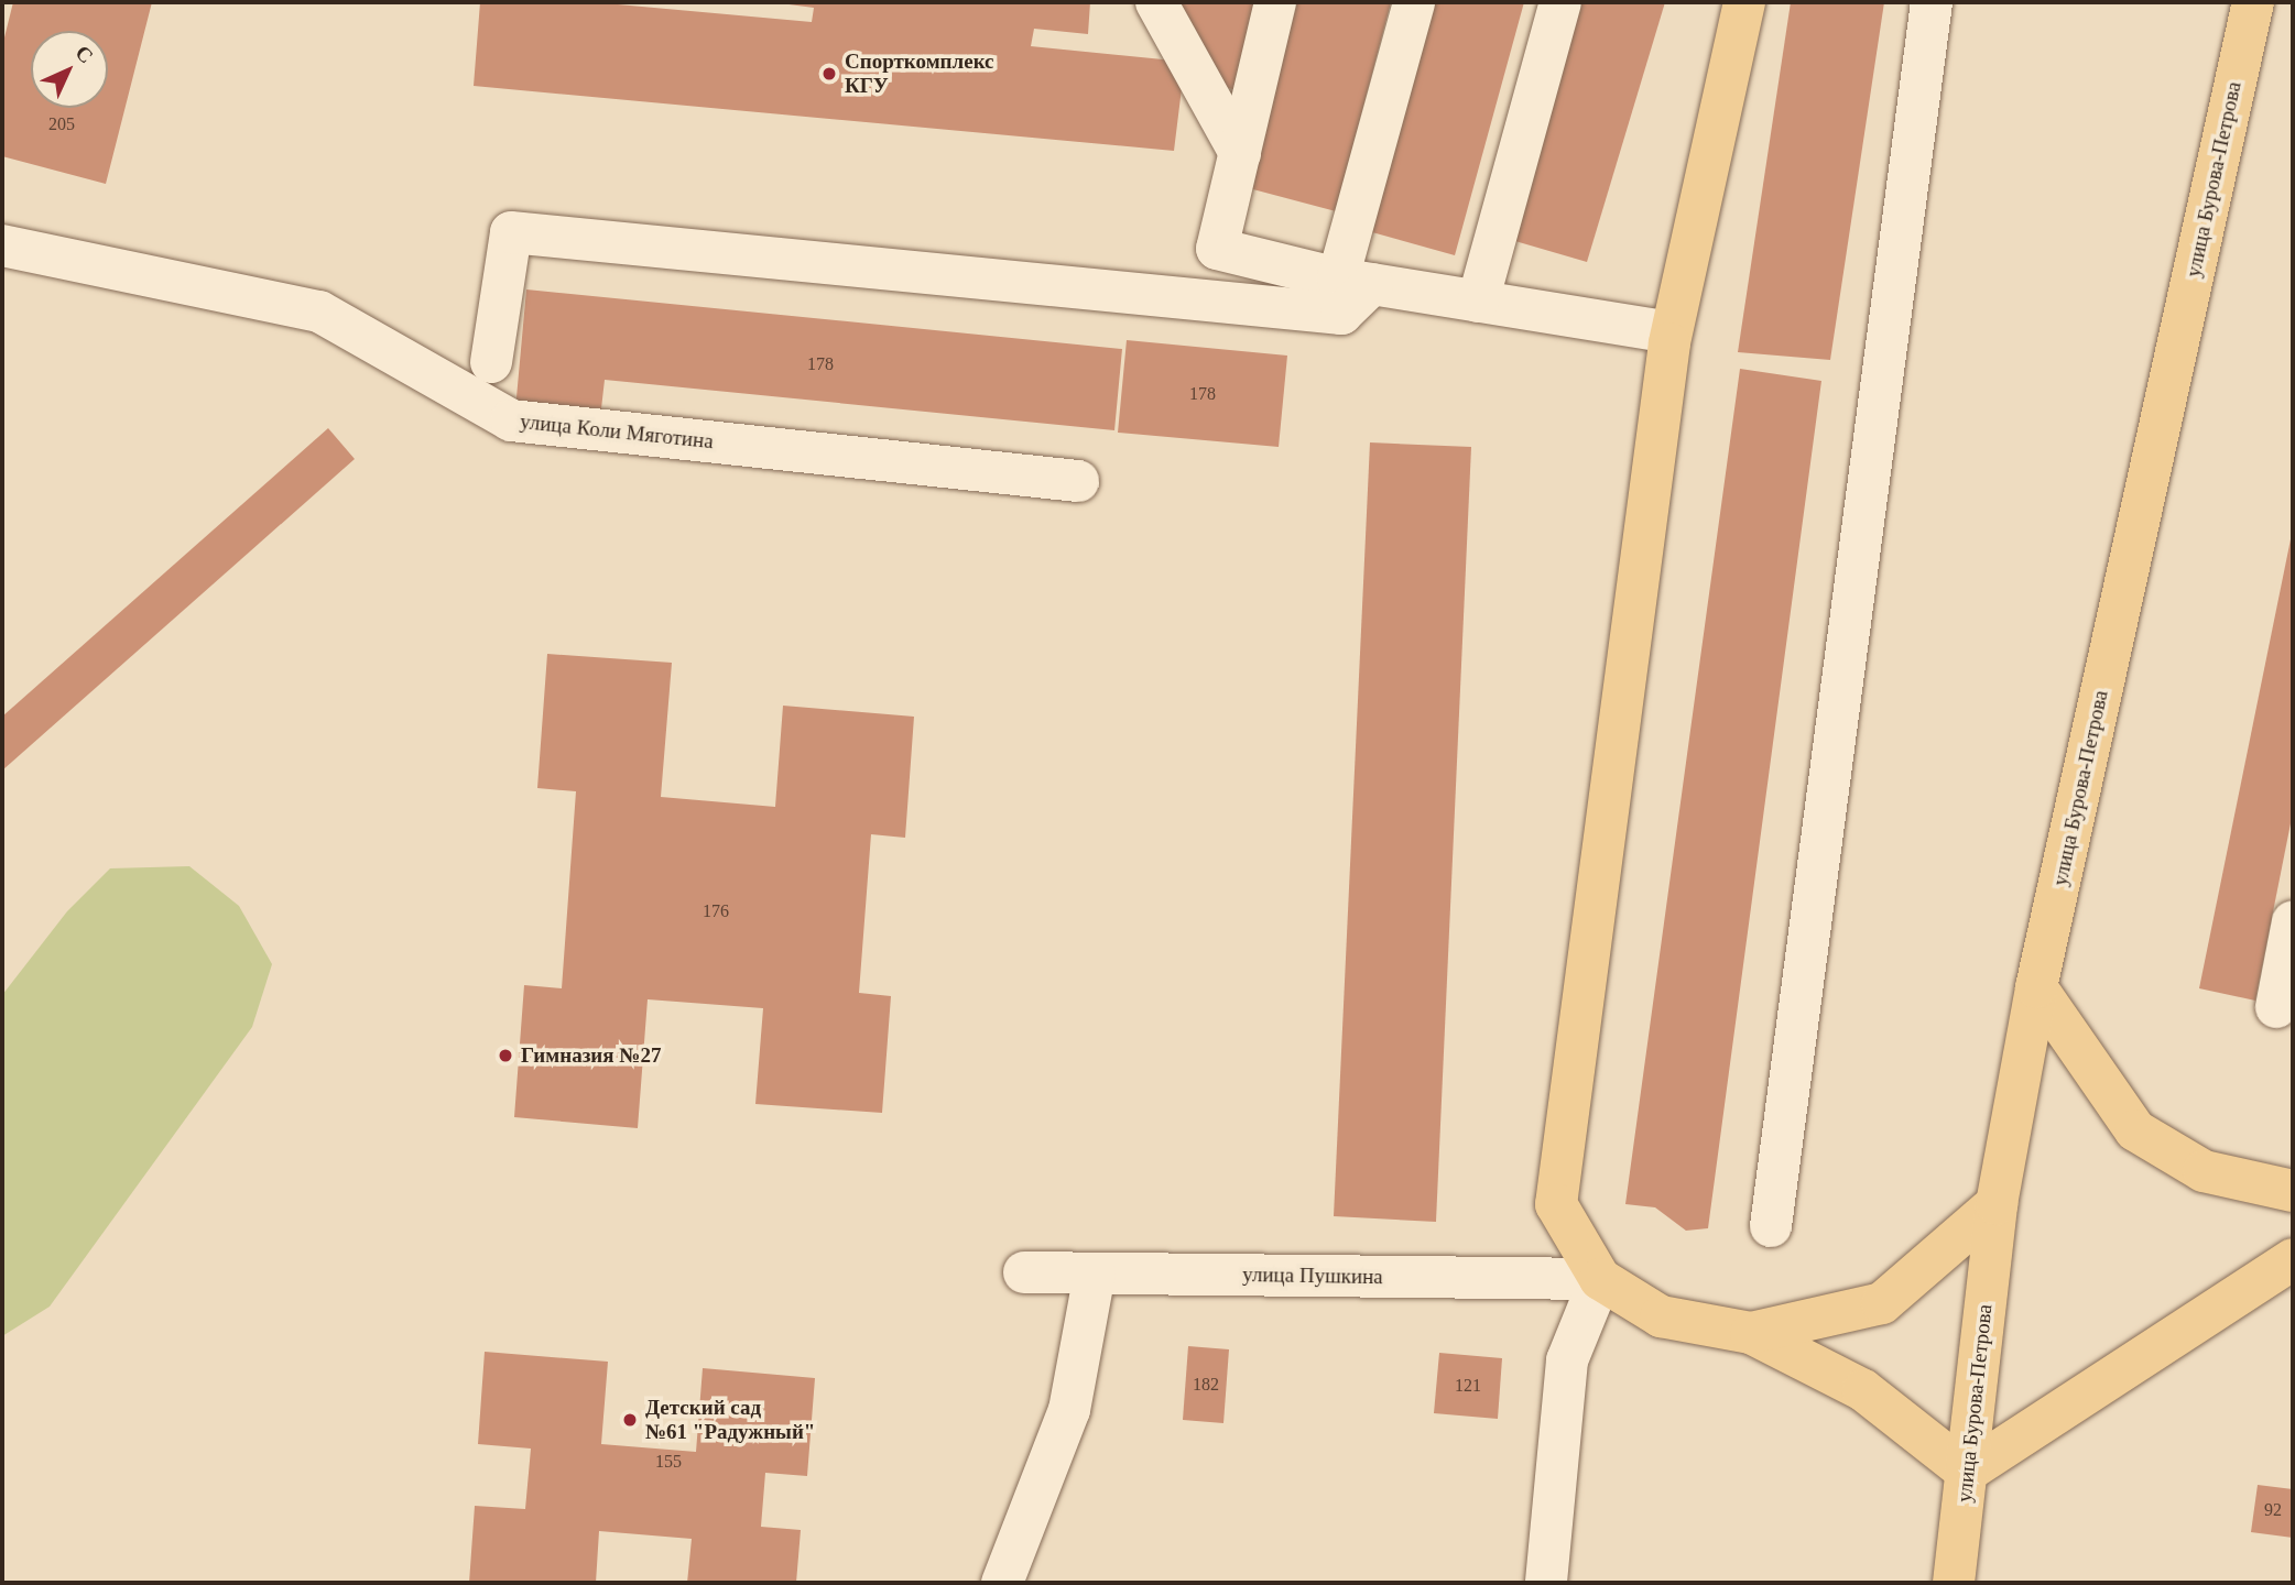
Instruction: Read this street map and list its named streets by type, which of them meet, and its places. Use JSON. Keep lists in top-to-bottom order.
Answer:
{
  "streets": {
    "main road": ["улица Бурова-Петрова"],
    "street": ["улица Коли Мяготина", "улица Пушкина"]
  },
  "places": ["Спорткомплекс КГУ", "Гимназия №27", "Детский сад №61 \"Радужный\""],
  "house_numbers": [
    "205",
    "178",
    "178",
    "176",
    "182",
    "121",
    "155",
    "92"
  ],
  "north": "top right"
}
